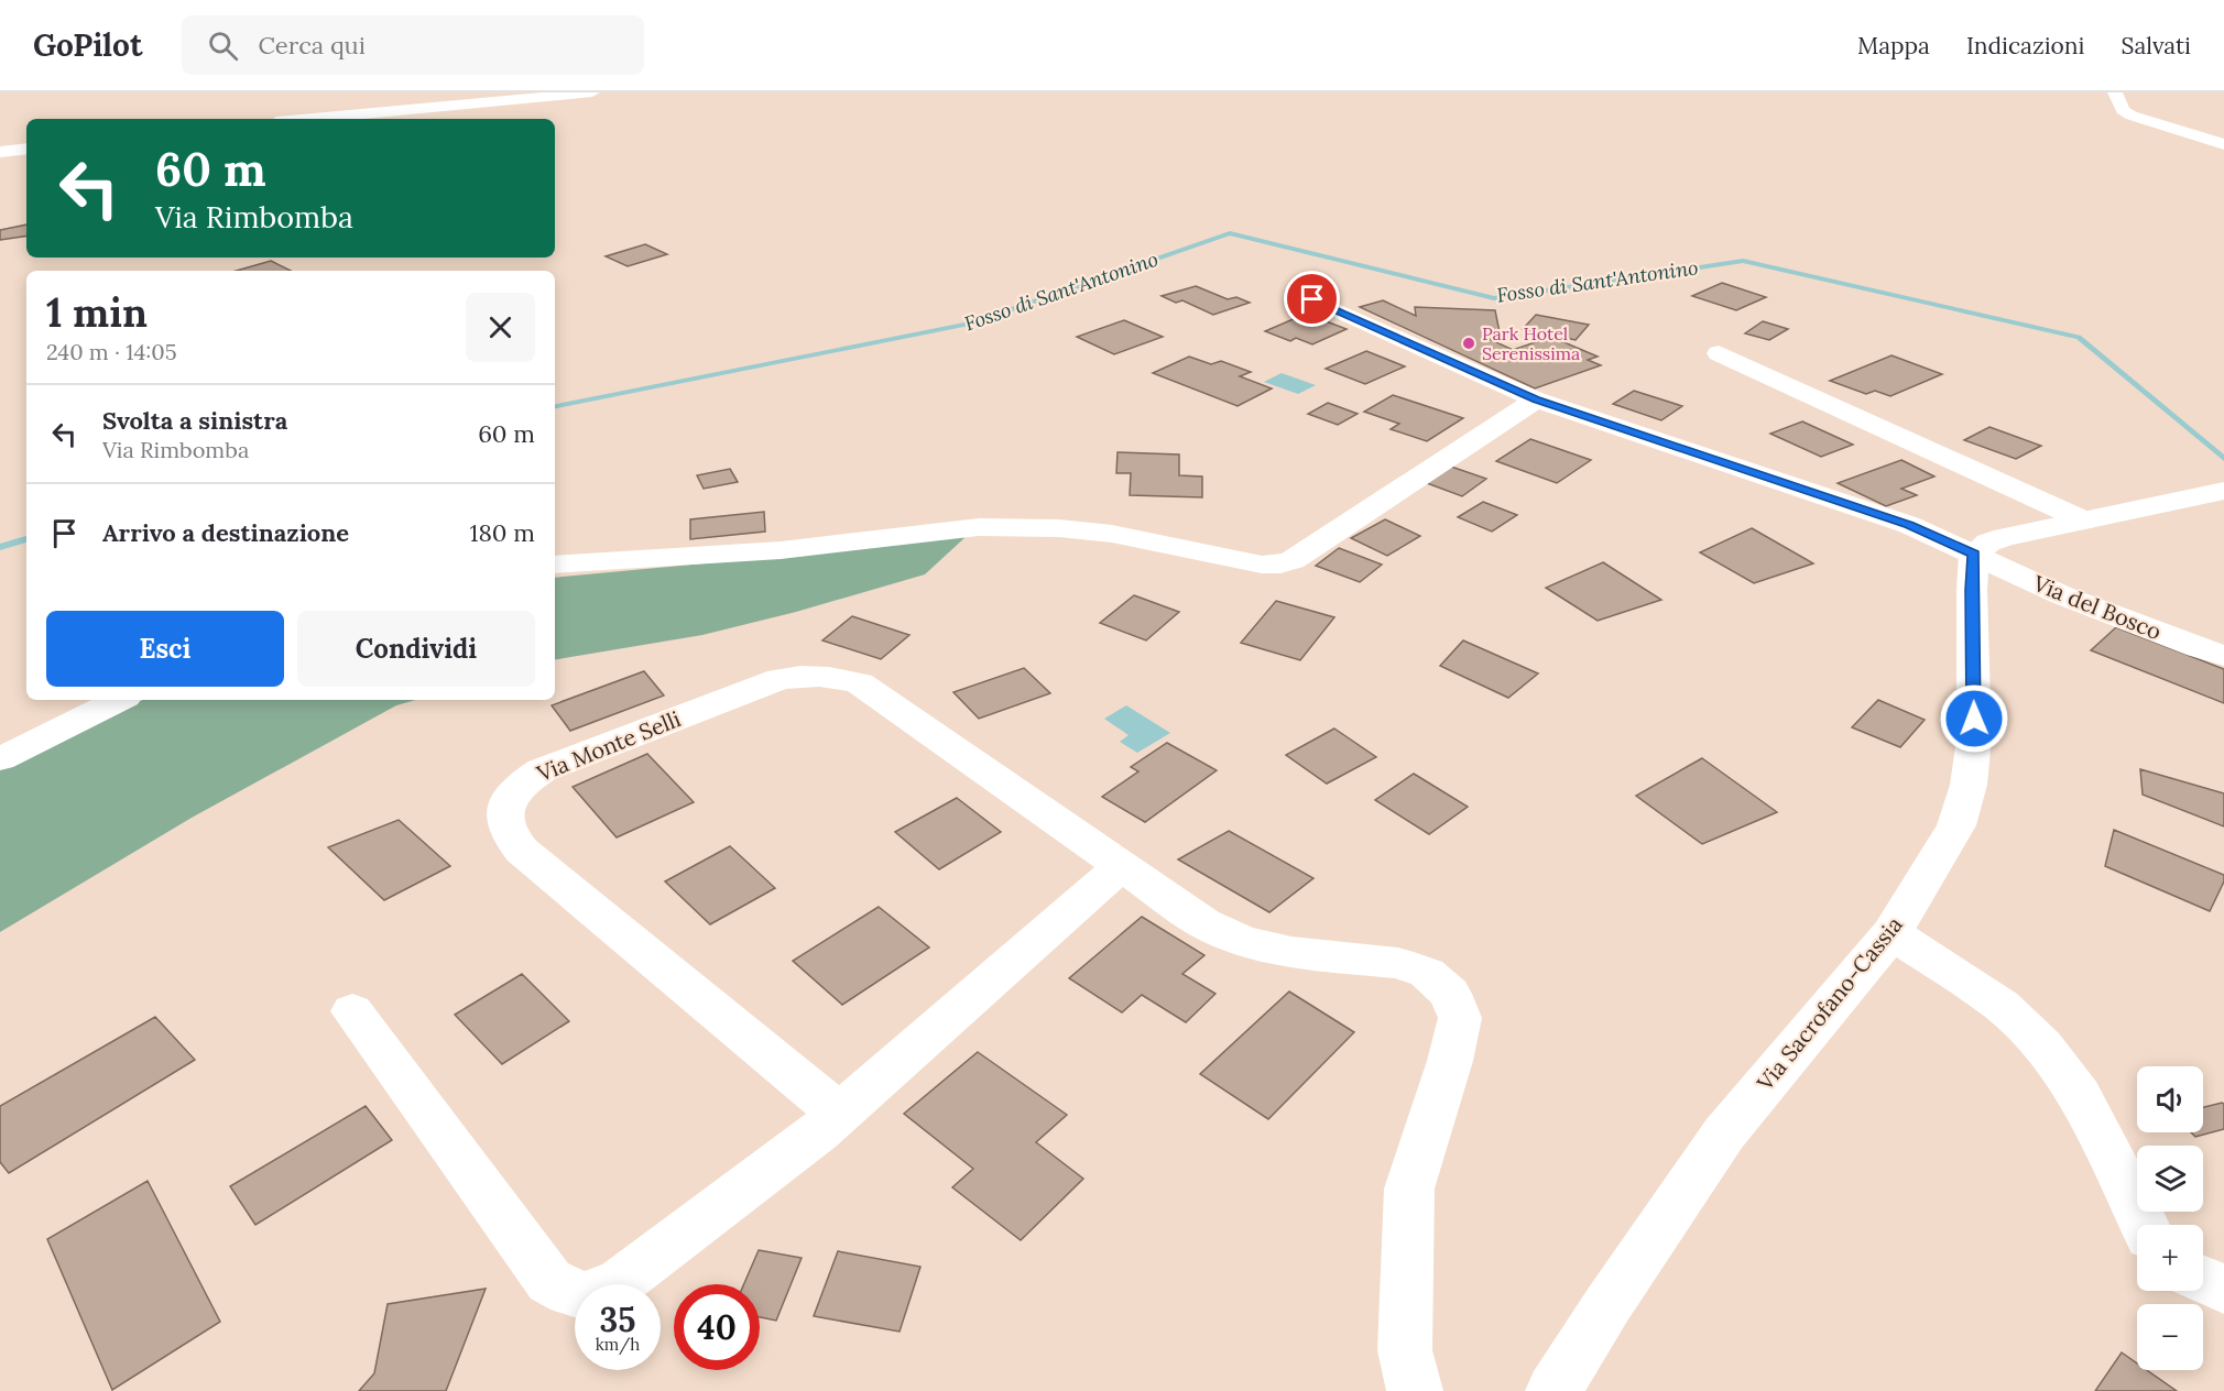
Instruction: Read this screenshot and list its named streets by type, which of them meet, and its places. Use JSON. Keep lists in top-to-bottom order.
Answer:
{
  "streets": {
    "street": ["Via del Bosco", "Via Monte Selli", "Via Sacrofano-Cassia"]
  },
  "crossings": [
    ["Via del Bosco", "Via Sacrofano-Cassia"]
  ],
  "water": ["Fosso di Sant'Antonino"],
  "places": ["Park Hotel Serenissima"],
  "page": {
    "header": "GoPilot",
    "search": "Cerca qui",
    "nav": ["Mappa", "Indicazioni", "Salvati"],
    "turn": ["60 m", "Via Rimbomba"],
    "heading": ["1 min", "240 m · 14:05"],
    "list": [
      {
        "name": "Svolta a sinistra",
        "note": "Via Rimbomba",
        "value": "60 m"
      },
      {
        "name": "Arrivo a destinazione",
        "value": "180 m"
      }
    ],
    "buttons": ["Esci", "Condividi"],
    "map_buttons": ["+", "−"],
    "speed": "35 km/h",
    "limit": "40"
  }
}
